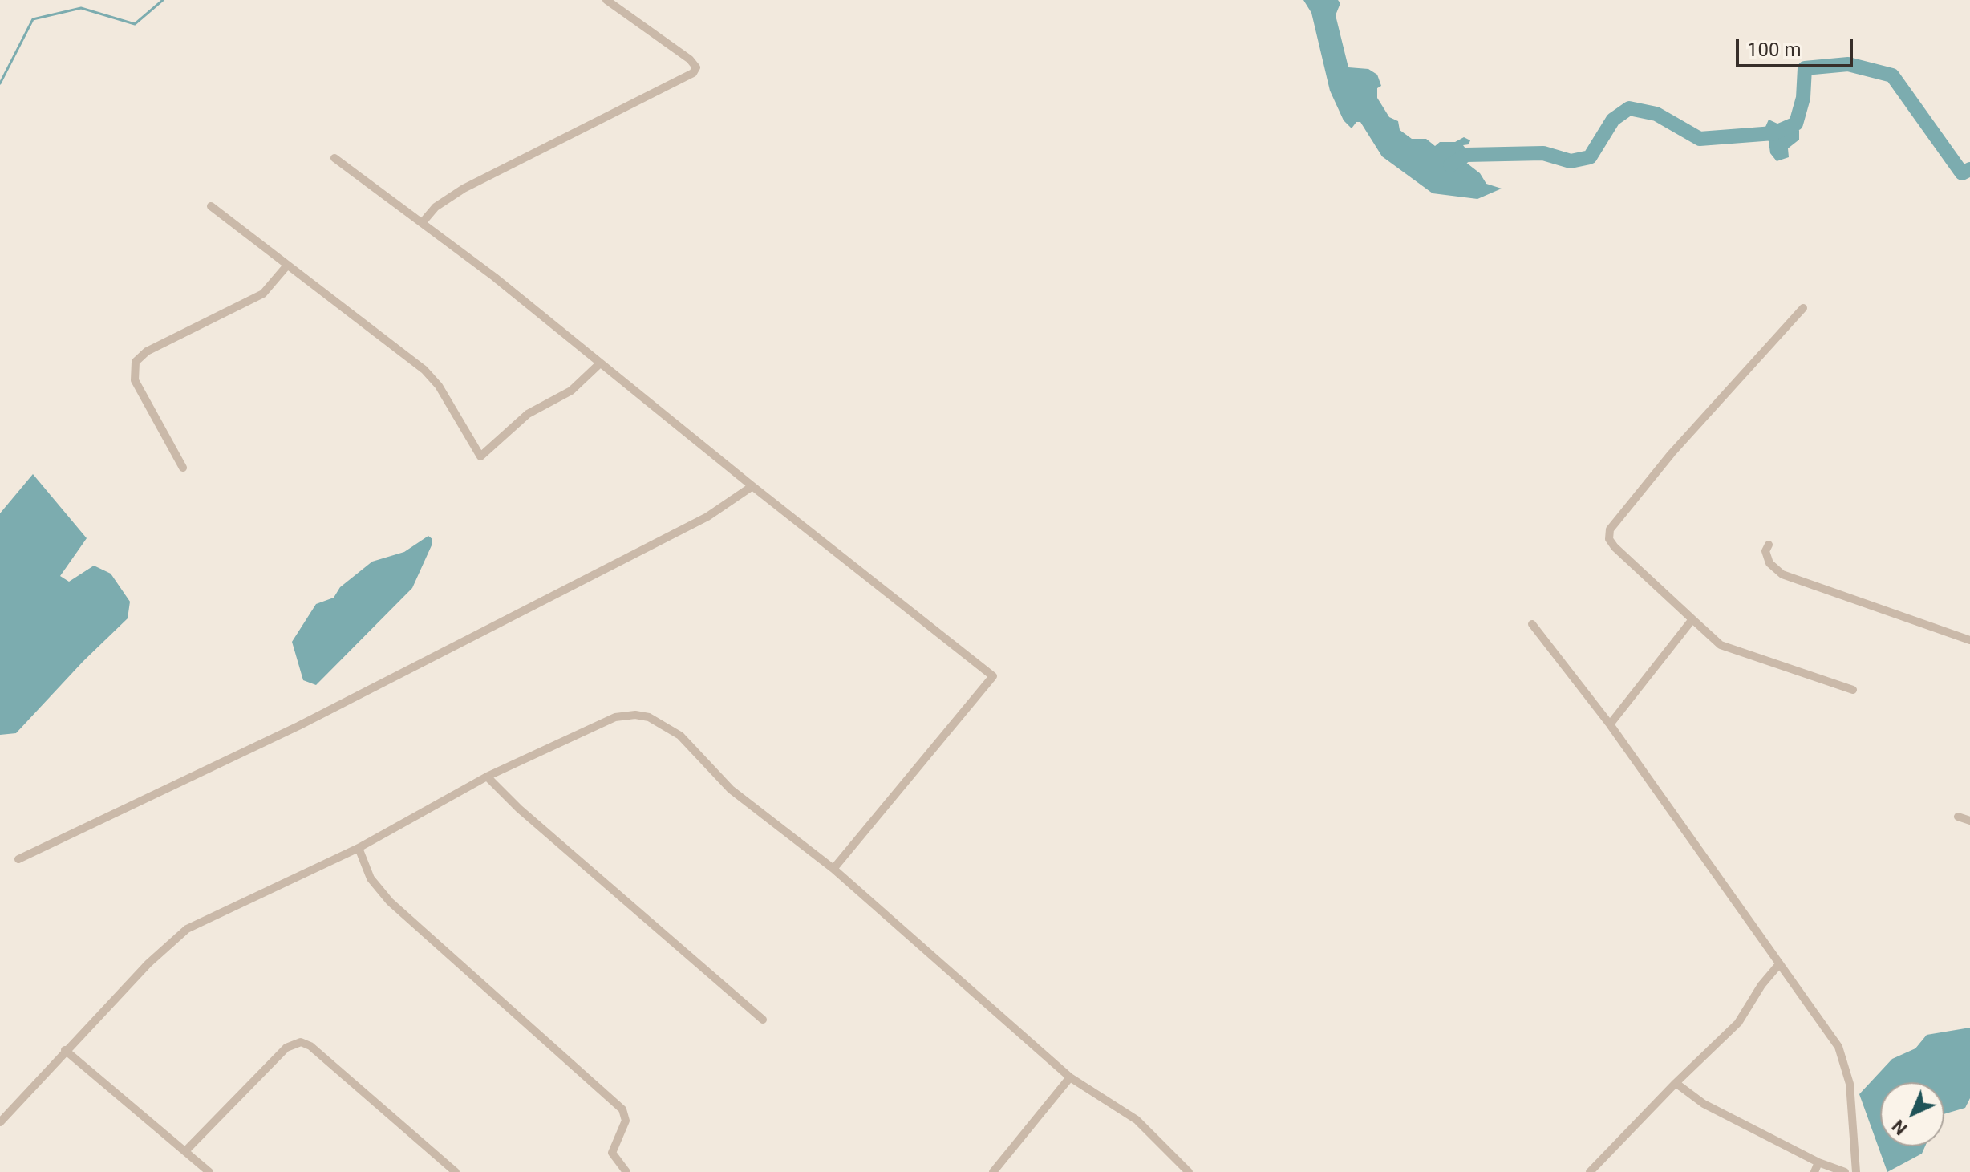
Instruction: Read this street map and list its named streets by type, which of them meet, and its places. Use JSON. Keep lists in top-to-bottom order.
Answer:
{
  "scale_bar": "100 m",
  "north": "bottom left"
}
